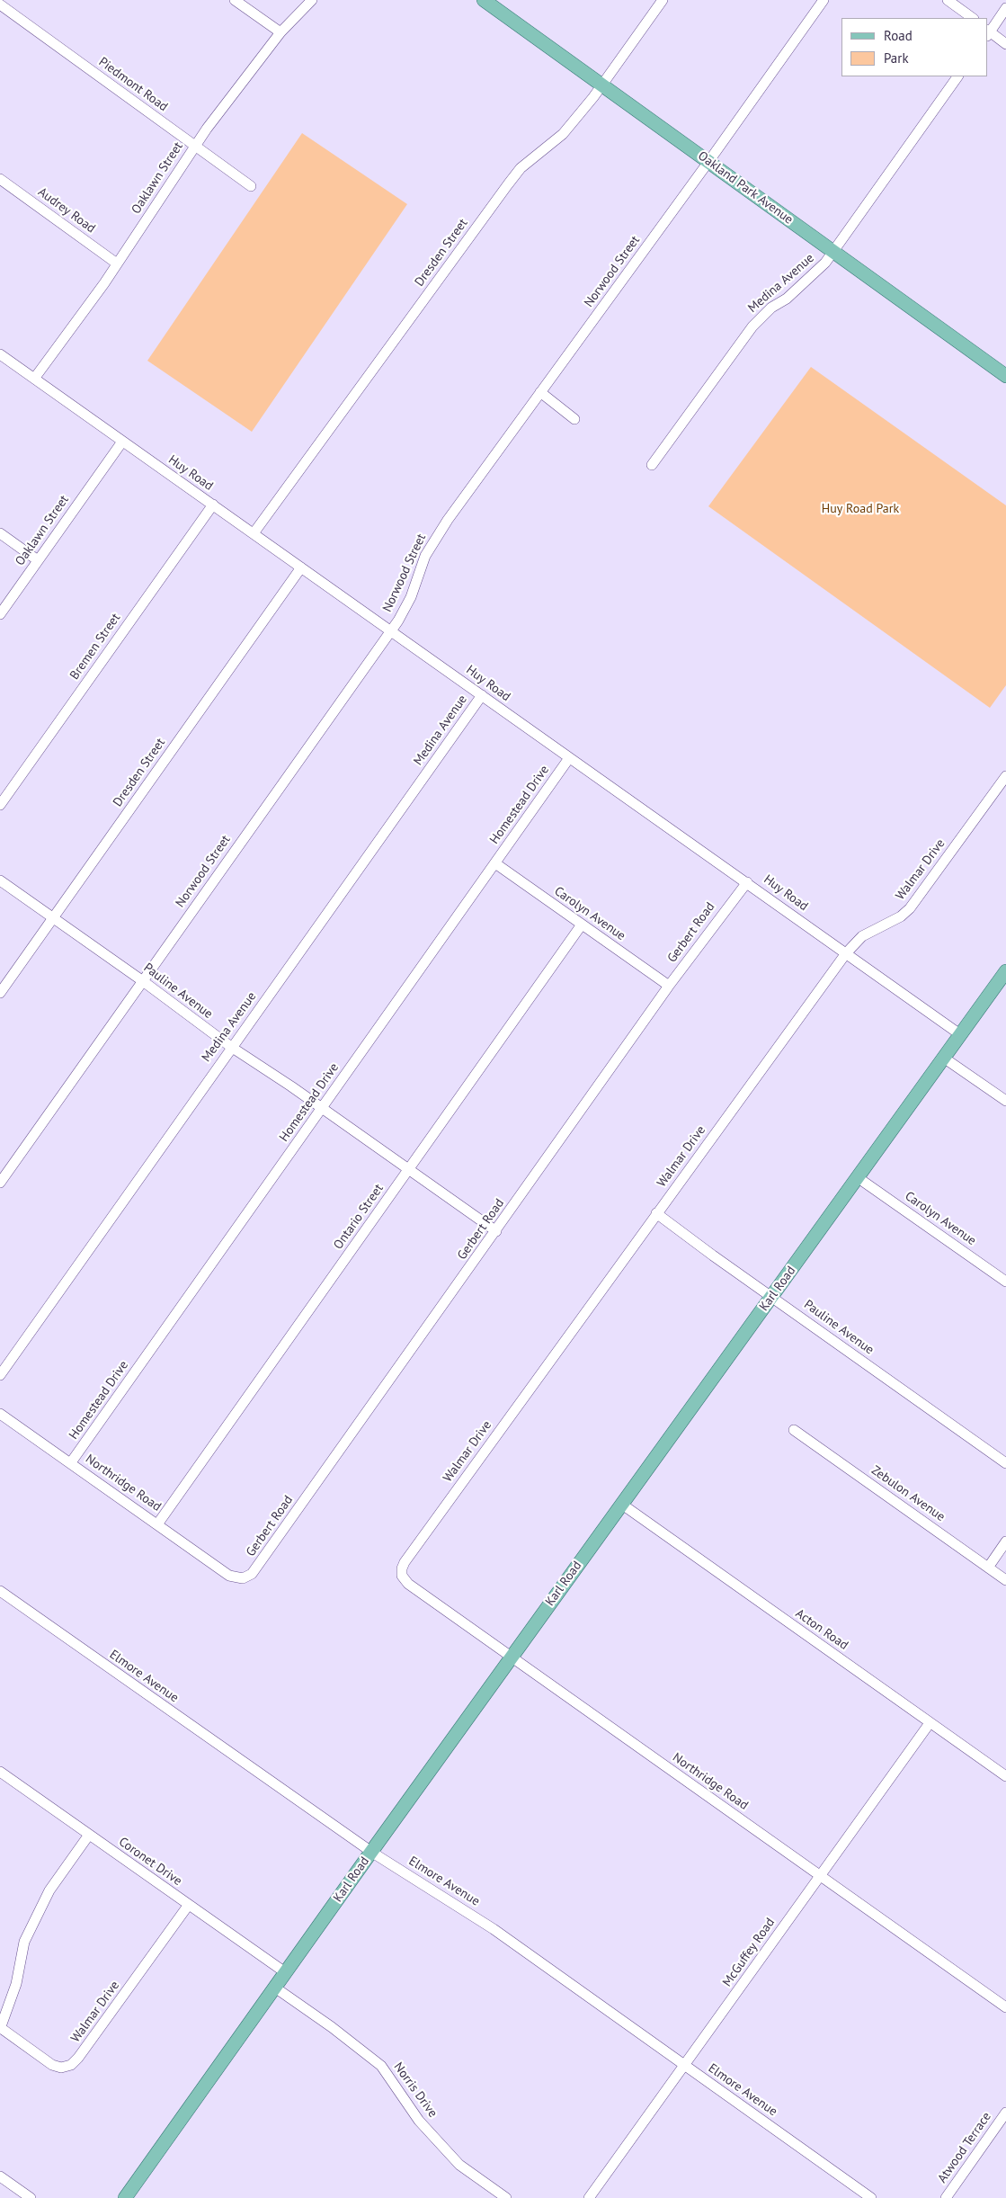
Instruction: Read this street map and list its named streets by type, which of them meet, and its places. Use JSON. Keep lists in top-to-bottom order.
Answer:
{
  "streets": {
    "main road": ["Oakland Park Avenue", "Karl Road"],
    "street": [
      "Piedmont Road",
      "Oaklawn Street",
      "Audrey Road",
      "Dresden Street",
      "Norwood Street",
      "Medina Avenue",
      "Huy Road",
      "Bremen Street",
      "Homestead Drive",
      "Walmar Drive",
      "Carolyn Avenue",
      "Gerbert Road",
      "Pauline Avenue",
      "Ontario Street",
      "Northridge Road",
      "Zebulon Avenue",
      "Acton Road",
      "Elmore Avenue",
      "Coronet Drive",
      "McGuffey Road",
      "Norris Drive",
      "Atwood Terrace"
    ]
  },
  "crossings": [
    ["Piedmont Road", "Oaklawn Street"],
    ["Oaklawn Street", "Audrey Road"],
    ["Oaklawn Street", "Huy Road"],
    ["Oakland Park Avenue", "Dresden Street"],
    ["Oakland Park Avenue", "Norwood Street"],
    ["Oakland Park Avenue", "Medina Avenue"],
    ["Dresden Street", "Huy Road"],
    ["Dresden Street", "Pauline Avenue"],
    ["Norwood Street", "Huy Road"],
    ["Norwood Street", "Pauline Avenue"],
    ["Medina Avenue", "Huy Road"],
    ["Medina Avenue", "Pauline Avenue"],
    ["Huy Road", "Bremen Street"],
    ["Huy Road", "Homestead Drive"],
    ["Huy Road", "Walmar Drive"],
    ["Huy Road", "Gerbert Road"],
    ["Huy Road", "Karl Road"],
    ["Homestead Drive", "Carolyn Avenue"],
    ["Homestead Drive", "Pauline Avenue"],
    ["Homestead Drive", "Northridge Road"],
    ["Walmar Drive", "Pauline Avenue"],
    ["Walmar Drive", "Northridge Road"],
    ["Walmar Drive", "Coronet Drive"],
    ["Carolyn Avenue", "Gerbert Road"],
    ["Carolyn Avenue", "Ontario Street"],
    ["Carolyn Avenue", "Karl Road"],
    ["Gerbert Road", "Pauline Avenue"],
    ["Gerbert Road", "Northridge Road"],
    ["Pauline Avenue", "Ontario Street"],
    ["Pauline Avenue", "Karl Road"],
    ["Ontario Street", "Northridge Road"],
    ["Karl Road", "Northridge Road"],
    ["Karl Road", "Acton Road"],
    ["Karl Road", "Elmore Avenue"],
    ["Karl Road", "Coronet Drive"],
    ["Karl Road", "Norris Drive"],
    ["Northridge Road", "McGuffey Road"],
    ["Acton Road", "McGuffey Road"],
    ["Elmore Avenue", "McGuffey Road"]
  ],
  "parks": ["Huy Road Park"],
  "legend": ["Road", "Park"]
}
